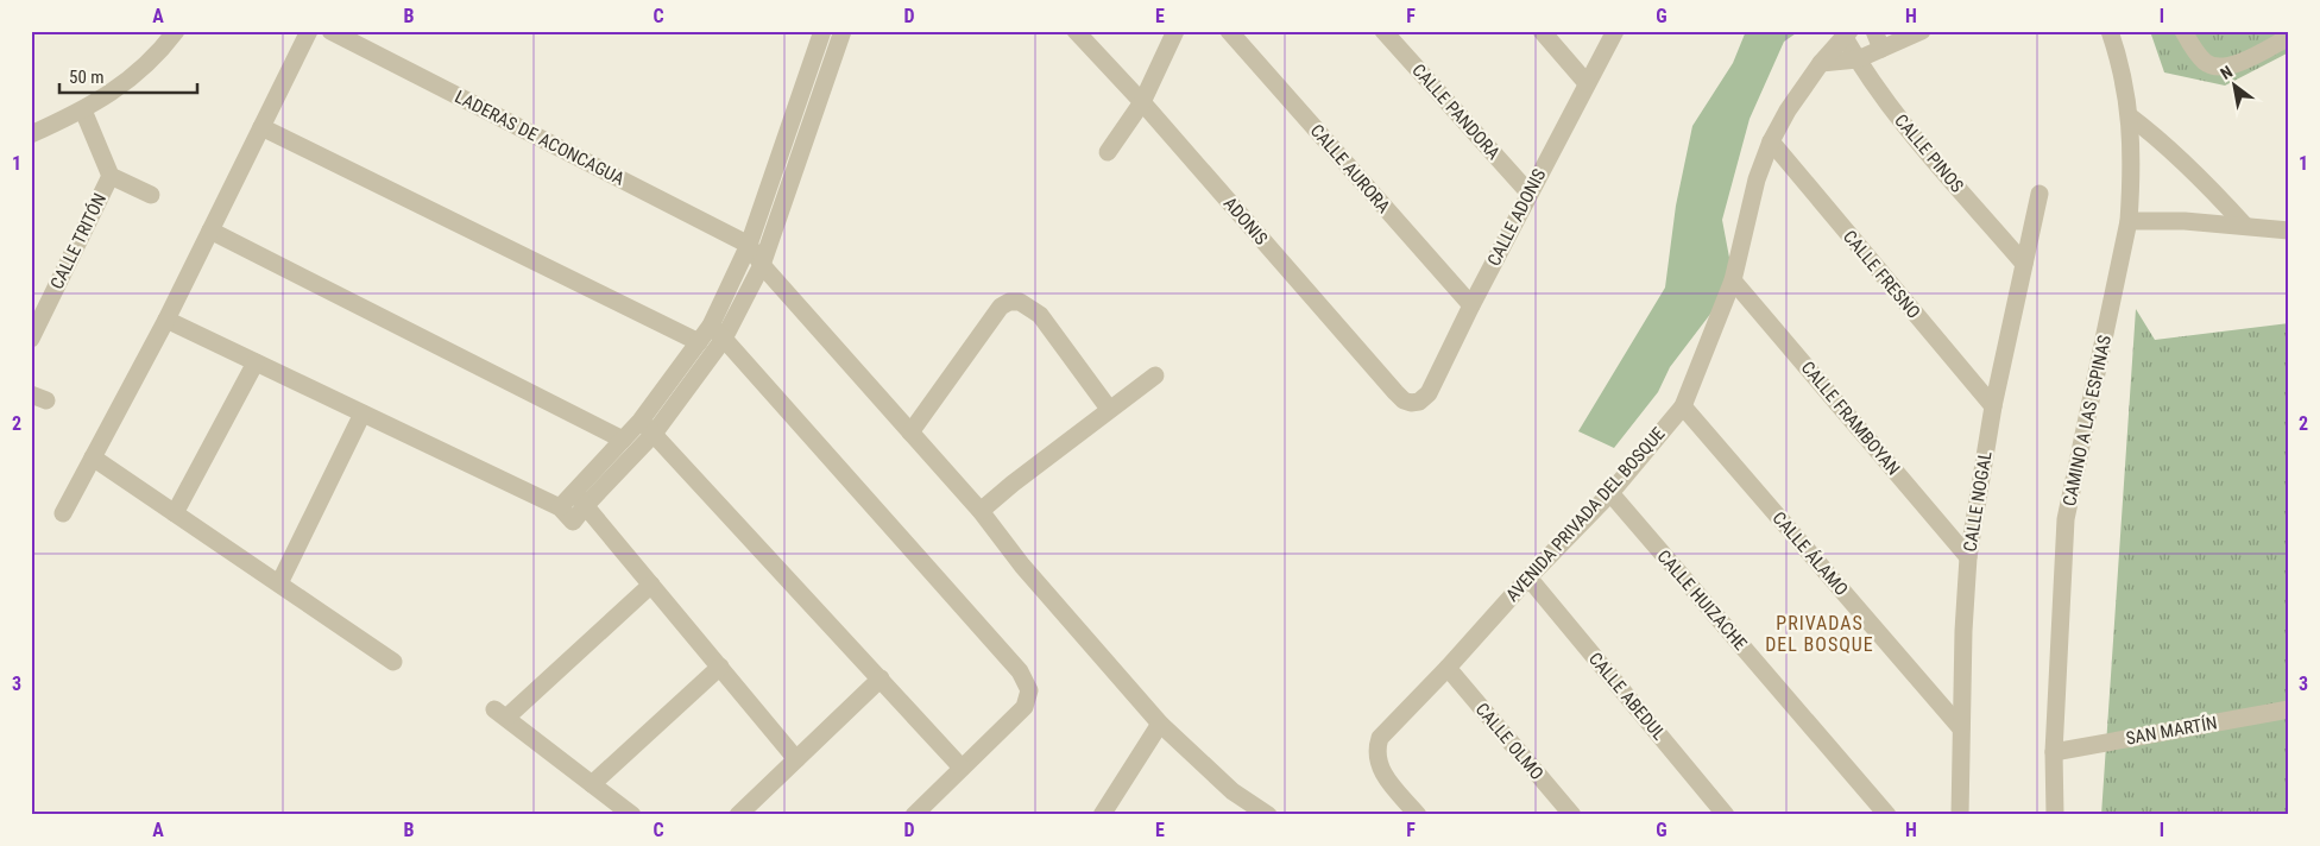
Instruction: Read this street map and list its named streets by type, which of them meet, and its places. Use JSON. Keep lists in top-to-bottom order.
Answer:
{
  "streets": {
    "street": [
      "CALLE PANDORA",
      "LADERAS DE ACONCAGUA",
      "CALLE PINOS",
      "CALLE AURORA",
      "CALLE ADONIS",
      "ADONIS",
      "CALLE TRITÓN",
      "CALLE FRESNO",
      "CALLE FRAMBOYAN",
      "CAMINO A LAS ESPINAS",
      "CALLE NOGAL",
      "AVENIDA PRIVADA DEL BOSQUE",
      "CALLE ÁLAMO",
      "CALLE HUIZACHE",
      "CALLE ABEDUL",
      "SAN MARTÍN",
      "CALLE OLMO"
    ]
  },
  "crossings": [
    ["CALLE PANDORA", "CALLE ADONIS"],
    ["CALLE PINOS", "CALLE NOGAL"],
    ["CALLE PINOS", "AVENIDA PRIVADA DEL BOSQUE"],
    ["CALLE AURORA", "CALLE ADONIS"],
    ["CALLE ADONIS", "ADONIS"],
    ["CALLE FRESNO", "CALLE NOGAL"],
    ["CALLE FRESNO", "AVENIDA PRIVADA DEL BOSQUE"],
    ["CALLE FRAMBOYAN", "CALLE NOGAL"],
    ["CALLE FRAMBOYAN", "AVENIDA PRIVADA DEL BOSQUE"],
    ["CAMINO A LAS ESPINAS", "SAN MARTÍN"],
    ["CALLE NOGAL", "CALLE ÁLAMO"],
    ["AVENIDA PRIVADA DEL BOSQUE", "CALLE ÁLAMO"],
    ["AVENIDA PRIVADA DEL BOSQUE", "CALLE HUIZACHE"],
    ["AVENIDA PRIVADA DEL BOSQUE", "CALLE ABEDUL"],
    ["AVENIDA PRIVADA DEL BOSQUE", "CALLE OLMO"]
  ],
  "districts": ["PRIVADAS DEL BOSQUE"],
  "scale_bar": "50 m",
  "north": "top left",
  "grid": {
    "columns": [
      "A",
      "B",
      "C",
      "D",
      "E",
      "F",
      "G",
      "H",
      "I"
    ],
    "rows": ["1", "2", "3"]
  }
}
